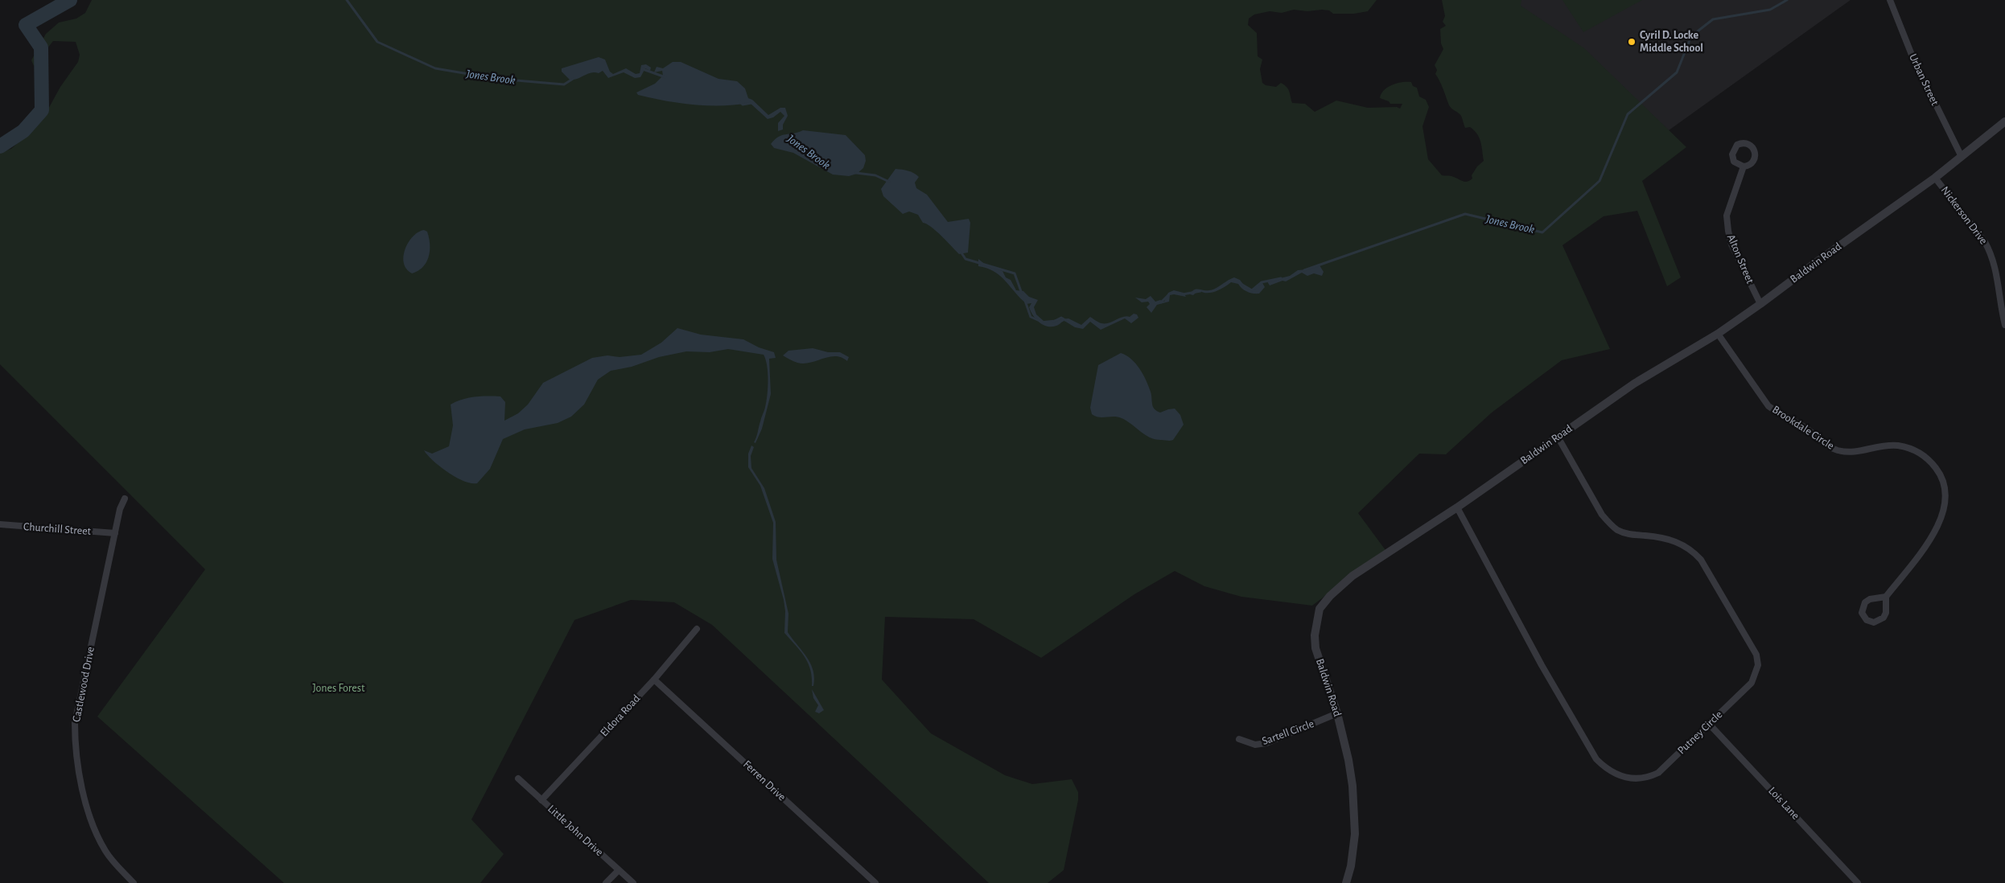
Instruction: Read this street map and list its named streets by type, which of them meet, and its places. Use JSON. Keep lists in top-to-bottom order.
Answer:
{
  "streets": {
    "street": [
      "Urban Street",
      "Nickerson Drive",
      "Alton Street",
      "Baldwin Road",
      "Brookdale Circle",
      "Churchill Street",
      "Castlewood Drive",
      "Eldora Road",
      "Sartell Circle",
      "Putney Circle",
      "Ferren Drive",
      "Lois Lane",
      "Little John Drive"
    ]
  },
  "crossings": [
    ["Urban Street", "Baldwin Road"],
    ["Nickerson Drive", "Baldwin Road"],
    ["Alton Street", "Baldwin Road"],
    ["Baldwin Road", "Brookdale Circle"],
    ["Baldwin Road", "Sartell Circle"],
    ["Baldwin Road", "Putney Circle"],
    ["Churchill Street", "Castlewood Drive"],
    ["Eldora Road", "Ferren Drive"],
    ["Eldora Road", "Little John Drive"],
    ["Putney Circle", "Lois Lane"]
  ],
  "water": ["Jones Brook"],
  "parks": ["Jones Forest"],
  "places": ["Cyril D. Locke Middle School"]
}
